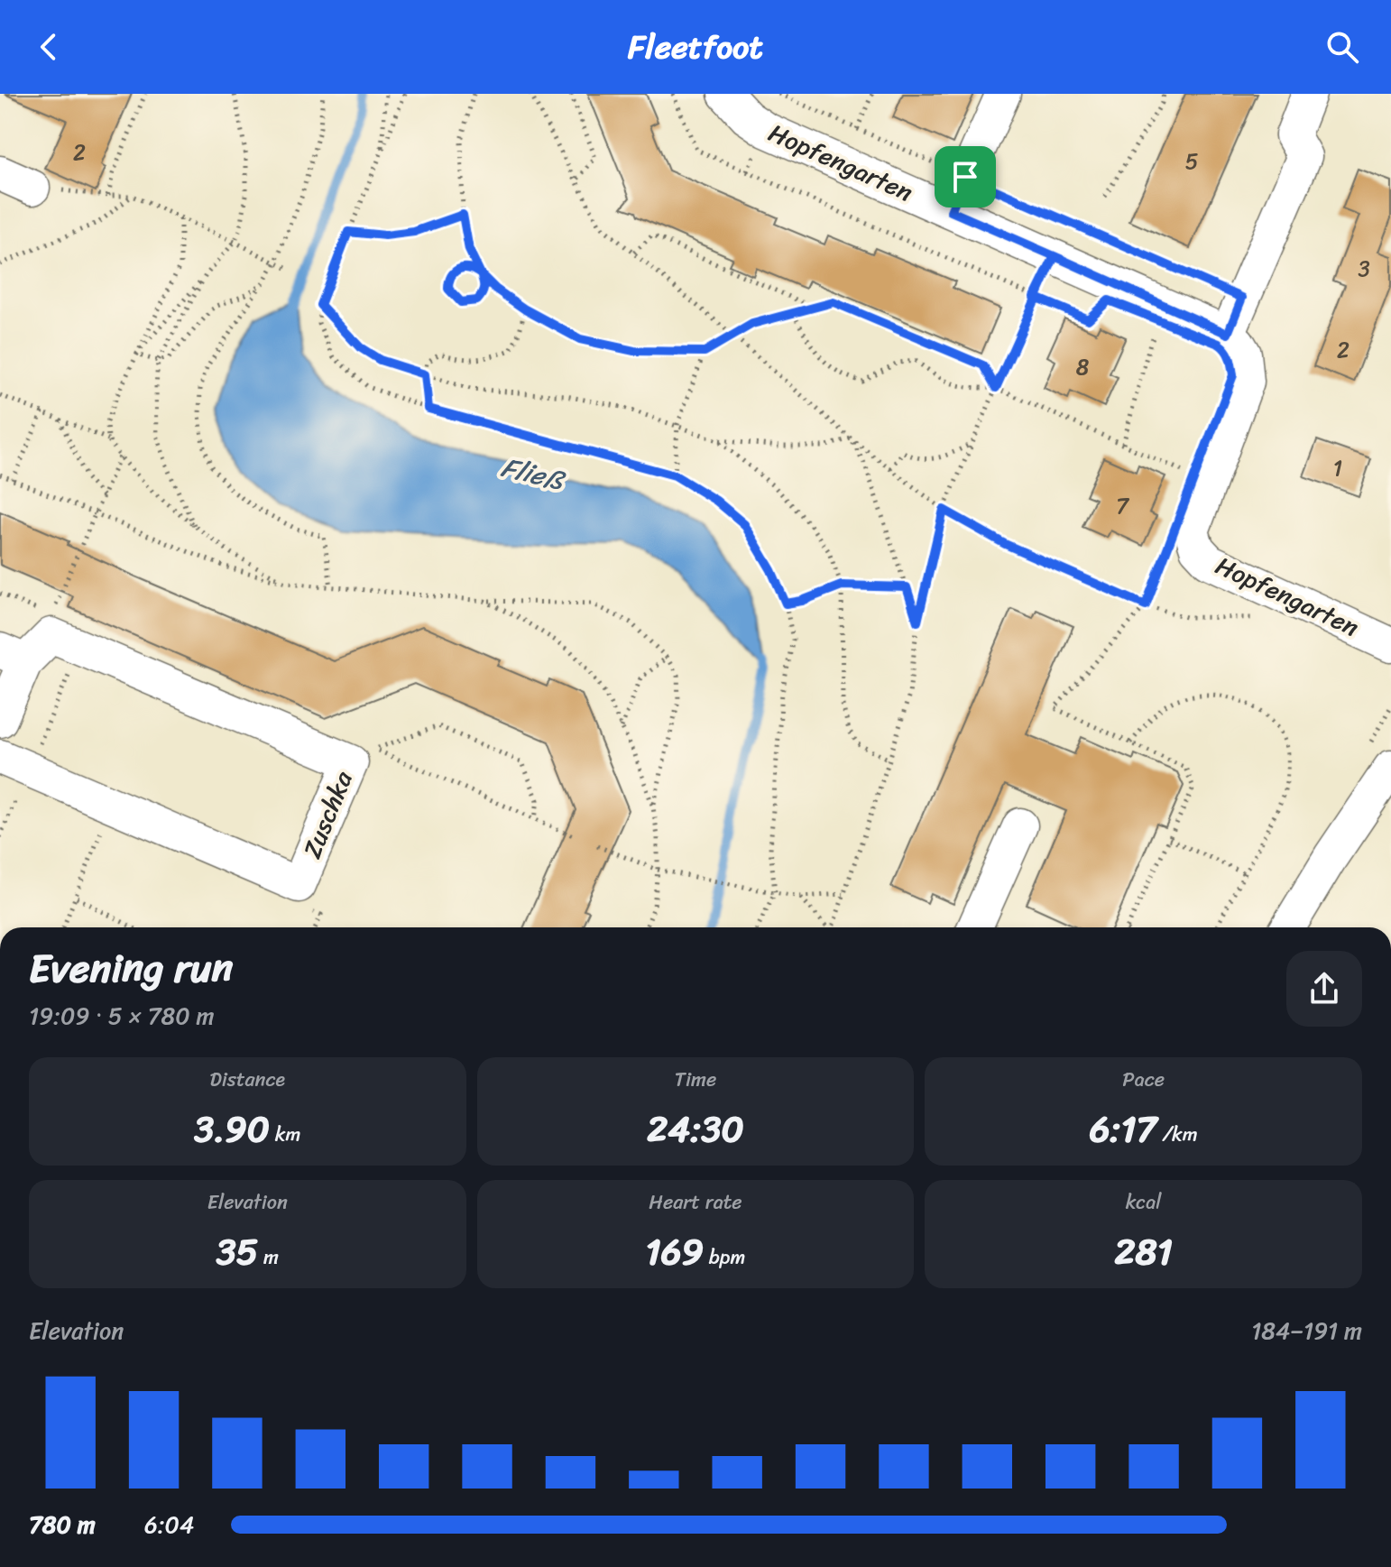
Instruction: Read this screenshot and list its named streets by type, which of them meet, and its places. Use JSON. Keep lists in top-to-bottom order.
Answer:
{
  "streets": {
    "street": ["Hopfengarten", "Zuschka"]
  },
  "water": ["Fließ"],
  "house_numbers": [
    "2",
    "5",
    "3",
    "2",
    "8",
    "1",
    "7"
  ],
  "page": {
    "header": "Fleetfoot",
    "heading": ["Evening run", "19:09 · 5 × 780 m"],
    "stats": [
      ["Distance", "3.90 km"],
      ["Time", "24:30"],
      ["Pace", "6:17 /km"],
      ["Elevation", "35 m"],
      ["Heart rate", "169 bpm"],
      ["kcal", "281"]
    ],
    "chart": ["Elevation", "184–191 m"],
    "list": [
      {
        "name": "780 m",
        "note": "6:04"
      }
    ]
  }
}
